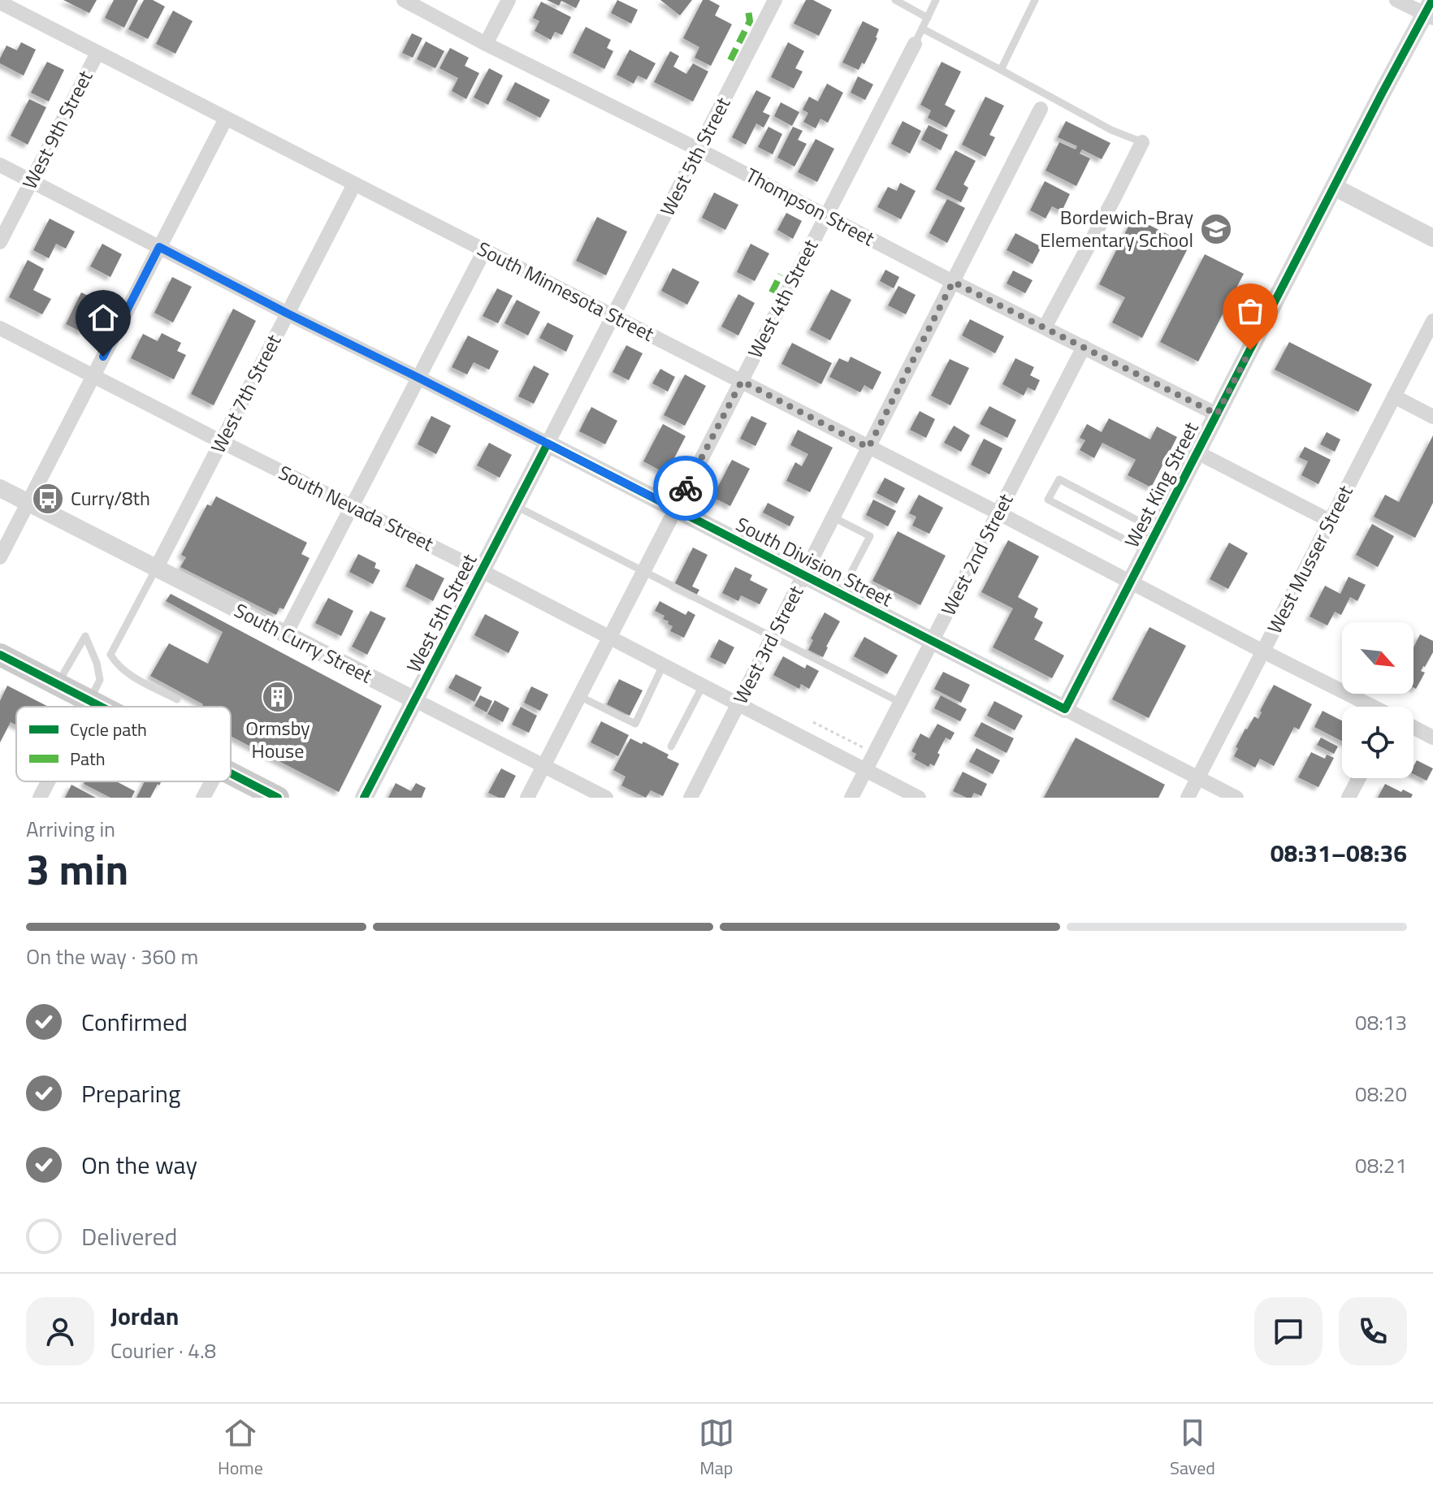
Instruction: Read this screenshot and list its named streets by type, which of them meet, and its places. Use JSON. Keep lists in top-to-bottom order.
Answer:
{
  "streets": {
    "street": [
      "West 9th Street",
      "West 5th Street",
      "Thompson Street",
      "South Minnesota Street",
      "West 4th Street",
      "West 7th Street",
      "West King Street",
      "South Nevada Street",
      "West 2nd Street",
      "West Musser Street",
      "South Division Street",
      "South Curry Street",
      "West 3rd Street"
    ]
  },
  "crossings": [
    ["West 9th Street", "South Minnesota Street"],
    ["West 9th Street", "South Division Street"],
    ["West 5th Street", "Thompson Street"],
    ["West 5th Street", "South Minnesota Street"],
    ["West 5th Street", "South Nevada Street"],
    ["West 5th Street", "South Division Street"],
    ["West 5th Street", "South Curry Street"],
    ["Thompson Street", "West 4th Street"],
    ["Thompson Street", "West King Street"],
    ["Thompson Street", "West 2nd Street"],
    ["Thompson Street", "West 3rd Street"],
    ["South Minnesota Street", "West 4th Street"],
    ["South Minnesota Street", "West 7th Street"],
    ["South Minnesota Street", "West King Street"],
    ["South Minnesota Street", "West 2nd Street"],
    ["South Minnesota Street", "West Musser Street"],
    ["South Minnesota Street", "West 3rd Street"],
    ["West 4th Street", "South Nevada Street"],
    ["West 4th Street", "South Division Street"],
    ["West 4th Street", "South Curry Street"],
    ["West 7th Street", "South Nevada Street"],
    ["West 7th Street", "South Division Street"],
    ["West 7th Street", "South Curry Street"],
    ["West King Street", "South Division Street"],
    ["South Nevada Street", "West 2nd Street"],
    ["South Nevada Street", "West 3rd Street"],
    ["West 2nd Street", "South Division Street"],
    ["South Division Street", "West 3rd Street"]
  ],
  "places": {
    "school or university": ["Bordewich-Bray Elementary School"],
    "bus stop": ["Curry/8th"],
    "building": ["Ormsby House"]
  },
  "legend": ["Cycle path", "Path"],
  "north": "bottom right",
  "page": {
    "heading": ["3 min", "Arriving in", "08:31–08:36"],
    "panel": ["Jordan", "Courier · 4.8"],
    "bar": "On the way · 360 m",
    "list": [
      ["Confirmed", "08:13"],
      ["Preparing", "08:20"],
      ["On the way", "08:21"],
      "Delivered"
    ],
    "tabs": ["Home", "Map", "Saved"]
  }
}
